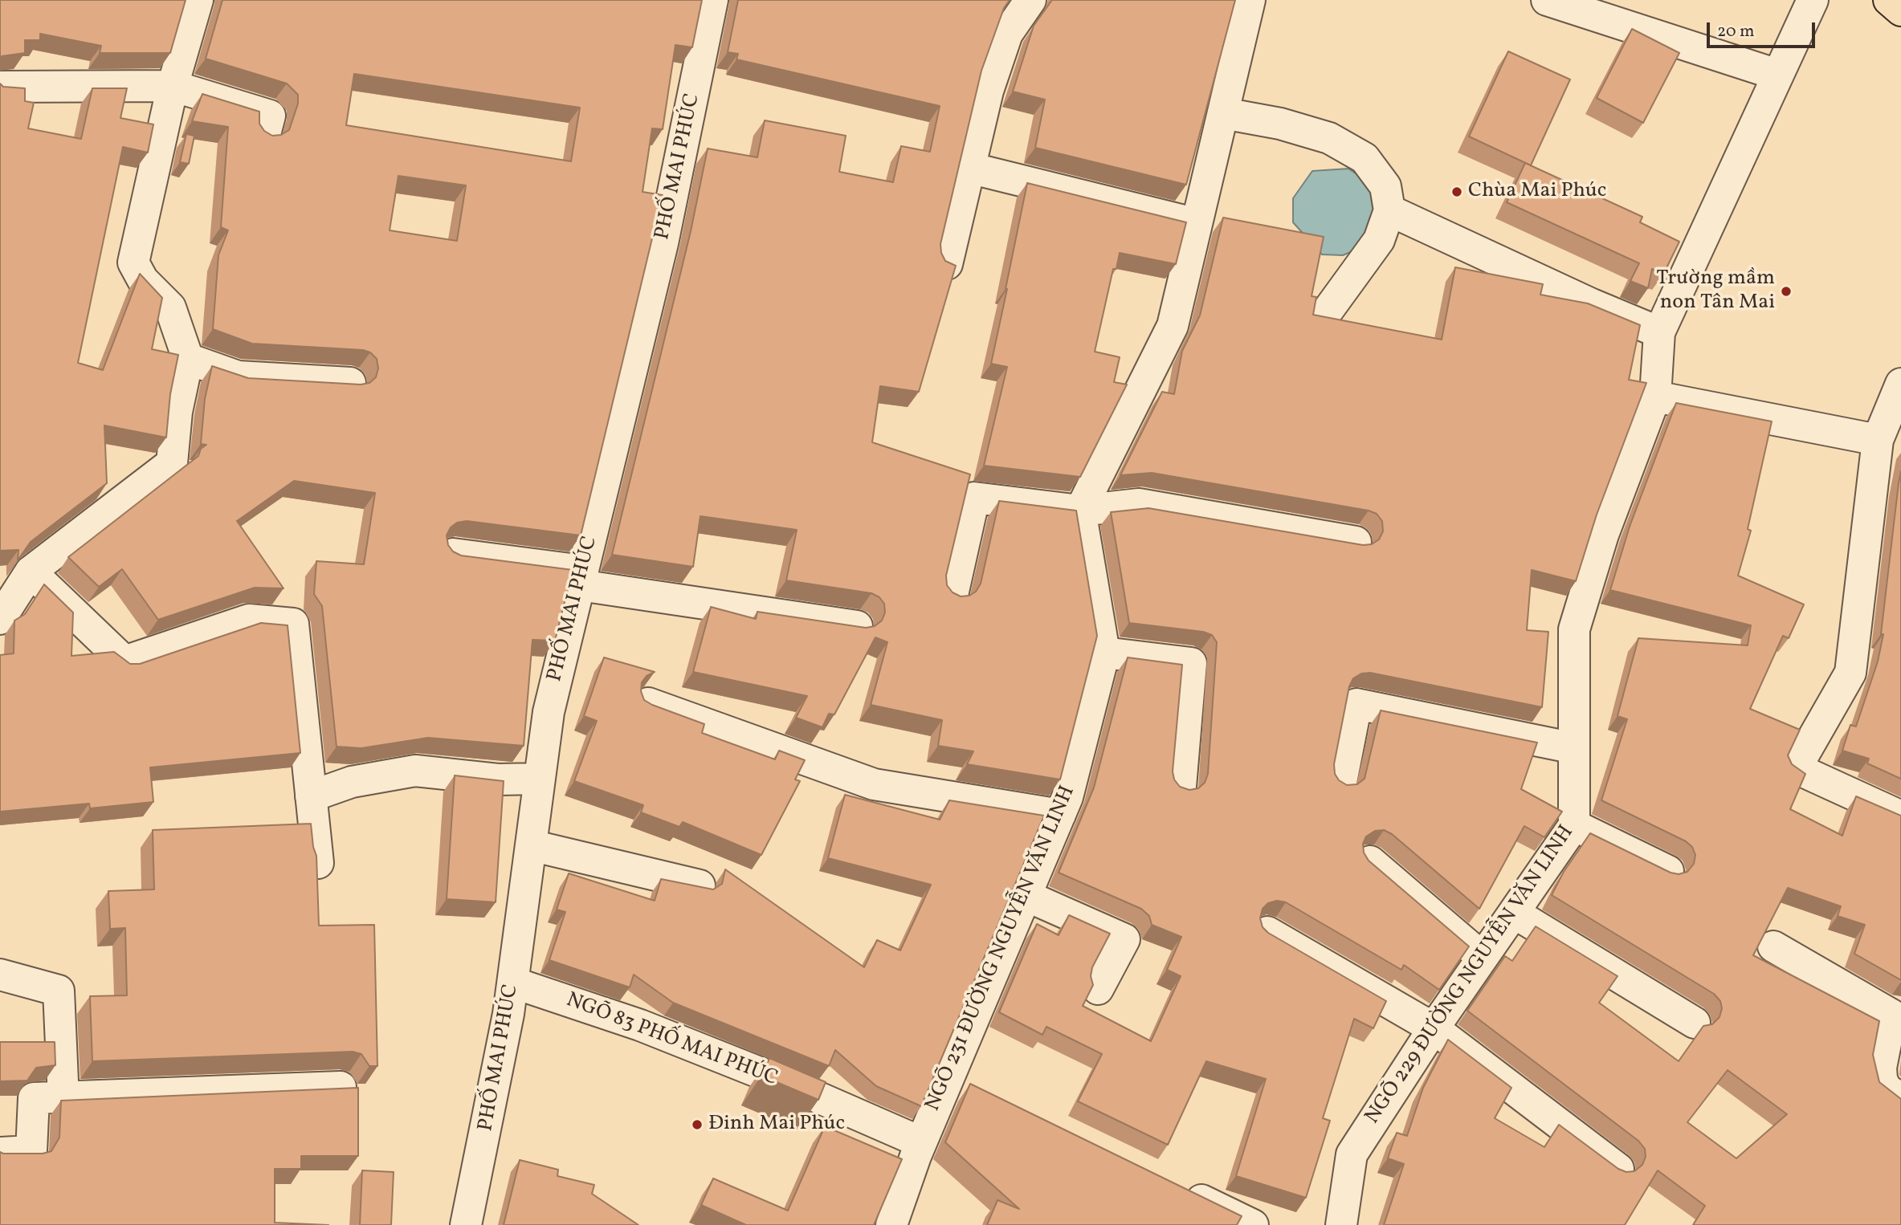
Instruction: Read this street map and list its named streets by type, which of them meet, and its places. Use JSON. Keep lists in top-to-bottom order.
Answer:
{
  "streets": {
    "street": [
      "PHỐ MAI PHÚC",
      "NGÕ 231 ĐƯỜNG NGUYỄN VĂN LINH",
      "NGÕ 229 ĐƯỜNG NGUYỄN VĂN LINH",
      "NGÕ 83 PHỐ MAI PHÚC"
    ]
  },
  "crossings": [
    ["PHỐ MAI PHÚC", "NGÕ 83 PHỐ MAI PHÚC"],
    ["NGÕ 231 ĐƯỜNG NGUYỄN VĂN LINH", "NGÕ 83 PHỐ MAI PHÚC"]
  ],
  "places": ["Chùa Mai Phúc", "Trường mầm non Tân Mai", "Đinh Mai Phúc"],
  "scale_bar": "20 m"
}
